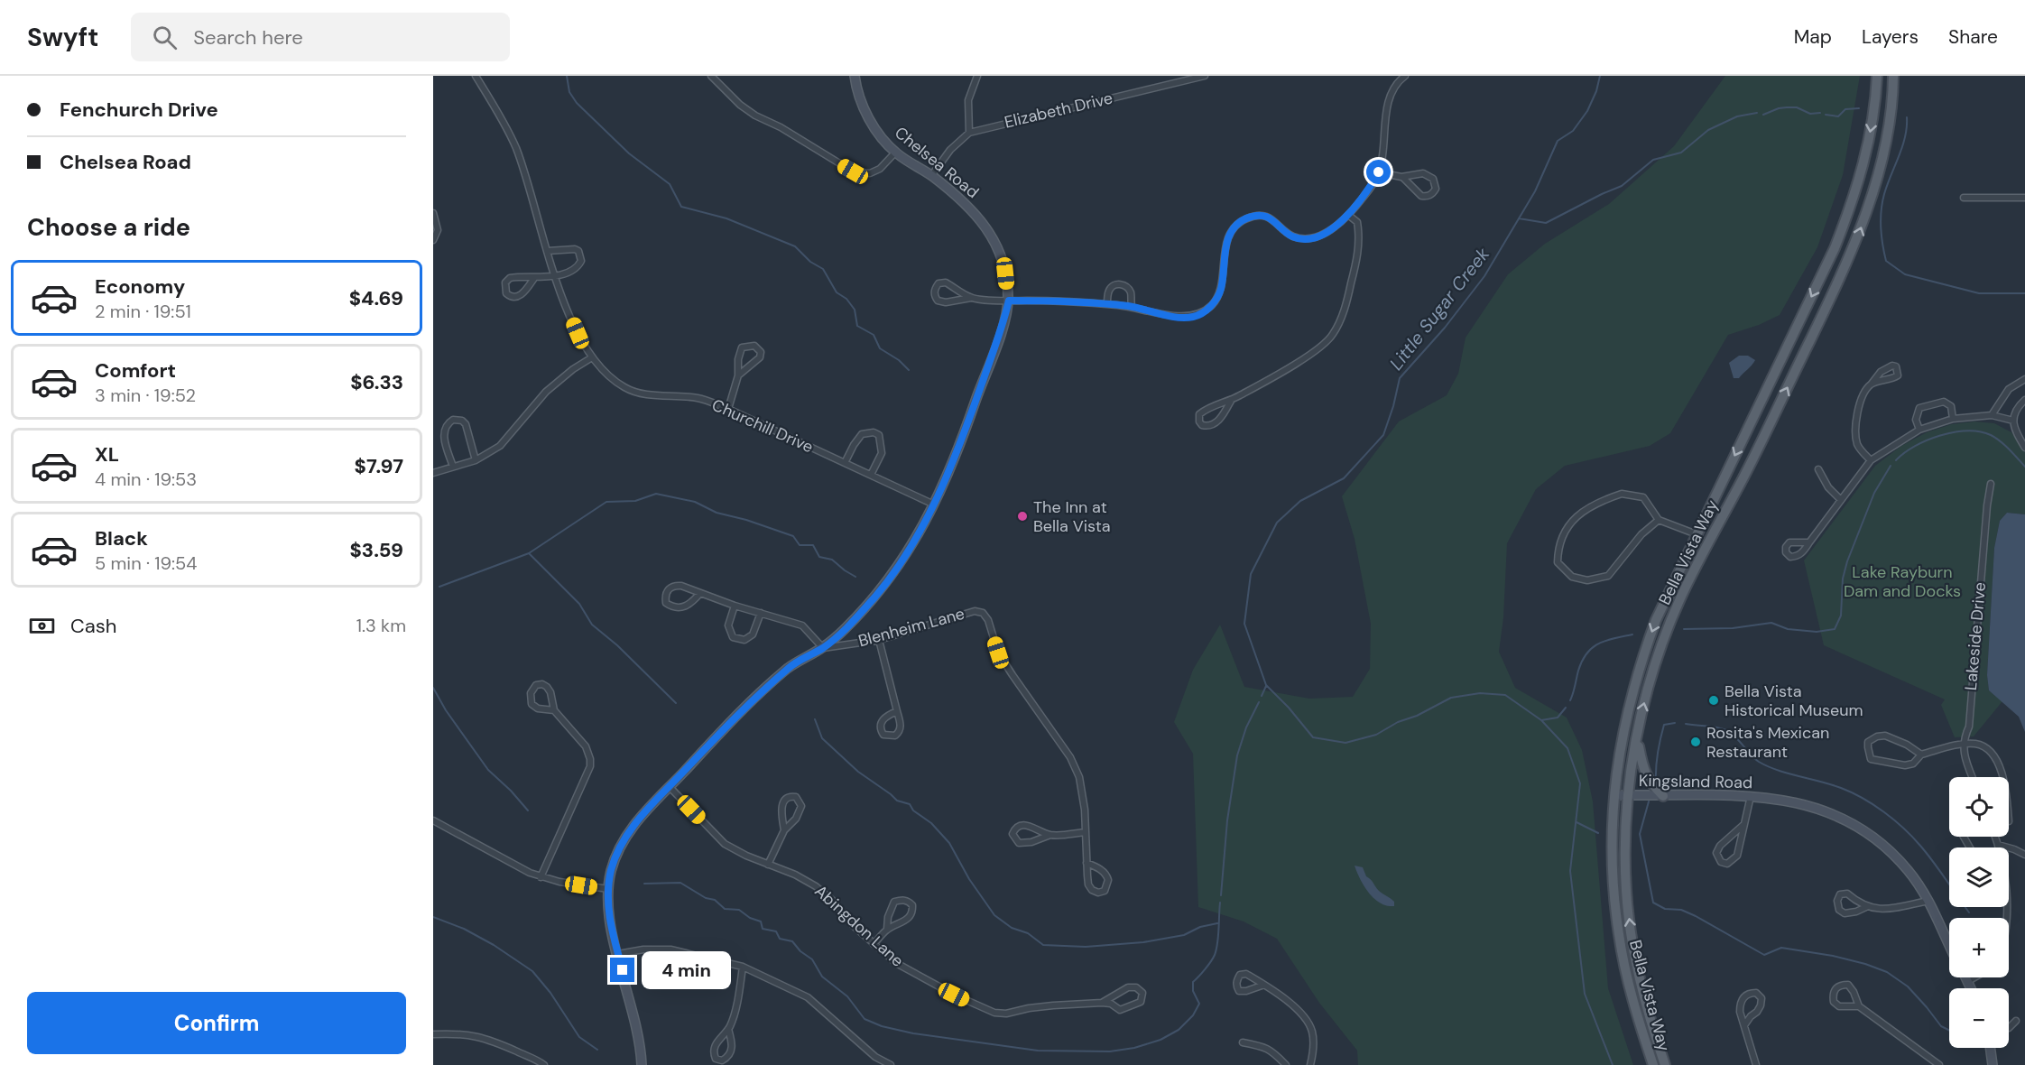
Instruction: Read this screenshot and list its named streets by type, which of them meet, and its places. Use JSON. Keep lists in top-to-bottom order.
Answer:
{
  "streets": {
    "main road": ["Bella Vista Way"],
    "street": [
      "Elizabeth Drive",
      "Chelsea Road",
      "Churchill Drive",
      "Blenheim Lane",
      "Lakeside Drive",
      "Kingsland Road",
      "Abingdon Lane"
    ]
  },
  "crossings": [
    ["Elizabeth Drive", "Chelsea Road"],
    ["Chelsea Road", "Churchill Drive"],
    ["Chelsea Road", "Blenheim Lane"],
    ["Chelsea Road", "Abingdon Lane"],
    ["Bella Vista Way", "Kingsland Road"]
  ],
  "water": ["Little Sugar Creek"],
  "parks": ["Lake Rayburn Dam and Docks"],
  "places": ["The Inn at Bella Vista", "Bella Vista Historical Museum", "Rosita's Mexican Restaurant"],
  "page": {
    "header": "Swyft",
    "search": "Search here",
    "nav": ["Map", "Layers", "Share"],
    "banner": ["Fenchurch Drive", "Chelsea Road"],
    "heading": "Choose a ride",
    "list": [
      {
        "name": "Economy",
        "note": "2 min · 19:51",
        "value": "$4.69"
      },
      {
        "name": "Comfort",
        "note": "3 min · 19:52",
        "value": "$6.33"
      },
      {
        "name": "XL",
        "note": "4 min · 19:53",
        "value": "$7.97"
      },
      {
        "name": "Black",
        "note": "5 min · 19:54",
        "value": "$3.59"
      }
    ],
    "pay": ["Cash", "1.3 km"],
    "map_buttons": ["+", "−"],
    "bubble": "4 min",
    "buttons": "Confirm"
  }
}
